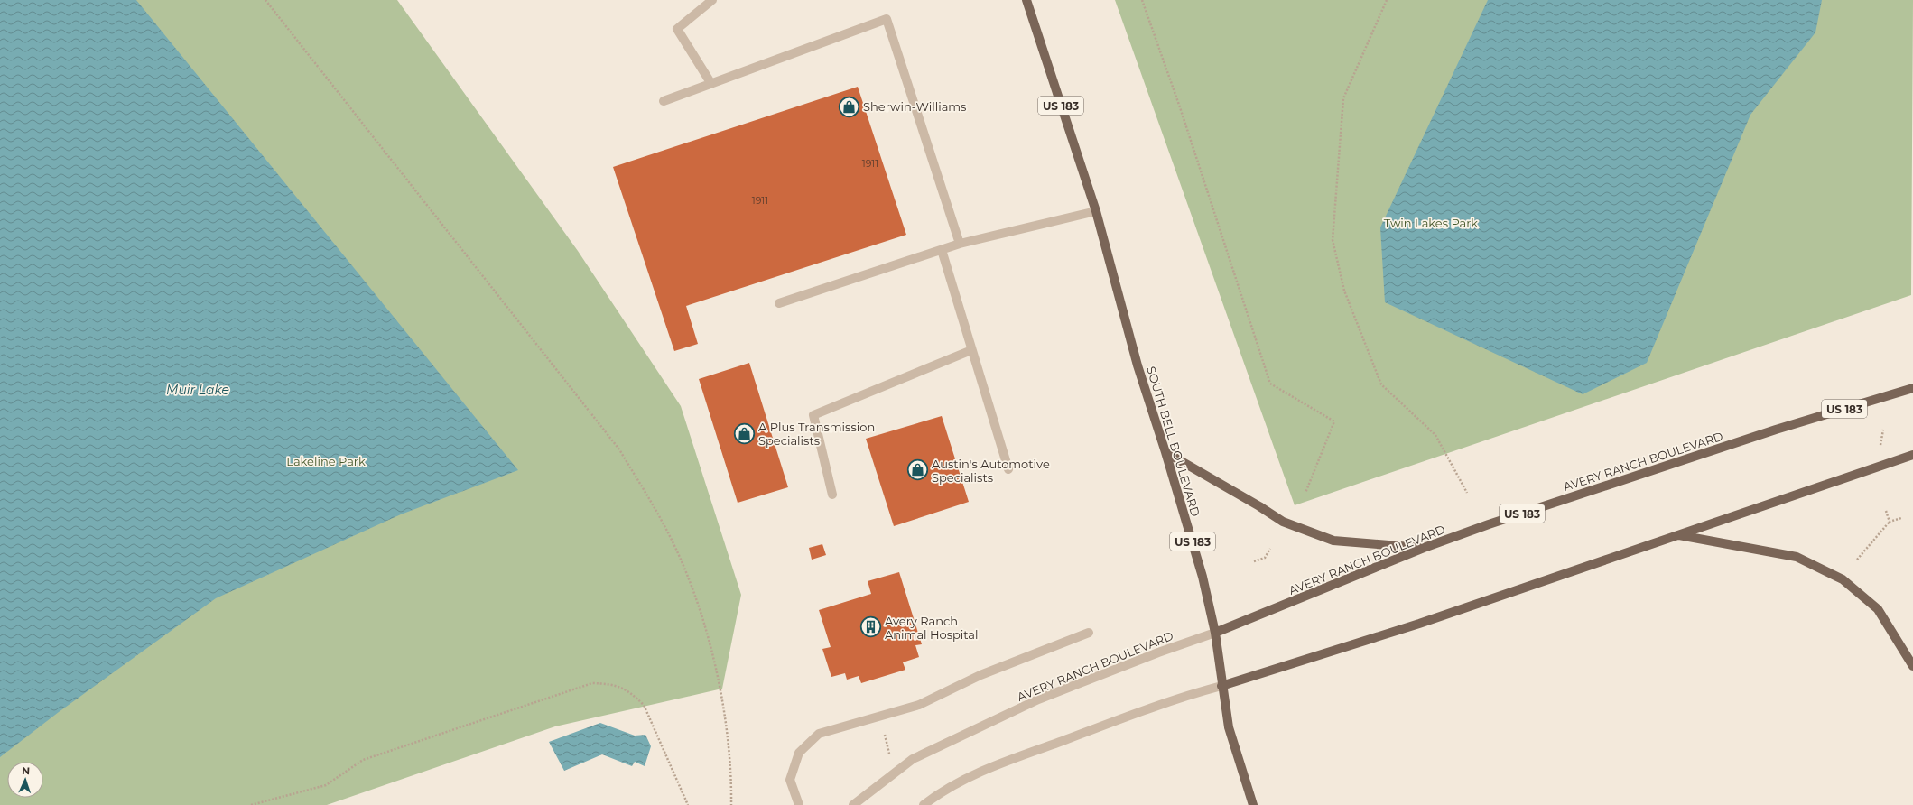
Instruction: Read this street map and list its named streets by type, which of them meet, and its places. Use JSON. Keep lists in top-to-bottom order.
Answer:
{
  "streets": {
    "main road": ["US 183", "SOUTH BELL BOULEVARD", "AVERY RANCH BOULEVARD"]
  },
  "crossings": [
    ["US 183", "SOUTH BELL BOULEVARD"],
    ["SOUTH BELL BOULEVARD", "AVERY RANCH BOULEVARD"]
  ],
  "water": ["Muir Lake"],
  "parks": ["Twin Lakes Park", "Lakeline Park"],
  "places": {
    "shop": ["Sherwin-Williams", "A Plus Transmission Specialists", "Austin's Automotive Specialists"],
    "building": ["Avery Ranch Animal Hospital"]
  },
  "house_numbers": ["1911", "1911"],
  "north": "top"
}
